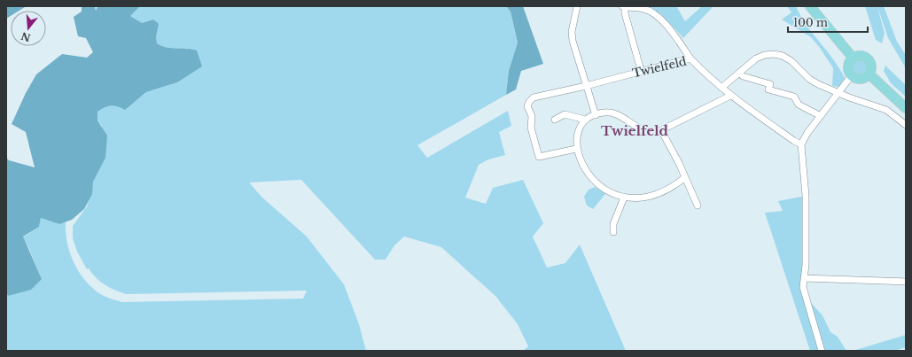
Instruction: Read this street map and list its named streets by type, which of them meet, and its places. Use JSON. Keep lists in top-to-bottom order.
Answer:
{
  "streets": {
    "street": ["Twielfeld"]
  },
  "districts": ["Twielfeld"],
  "scale_bar": "100 m",
  "north": "bottom"
}
